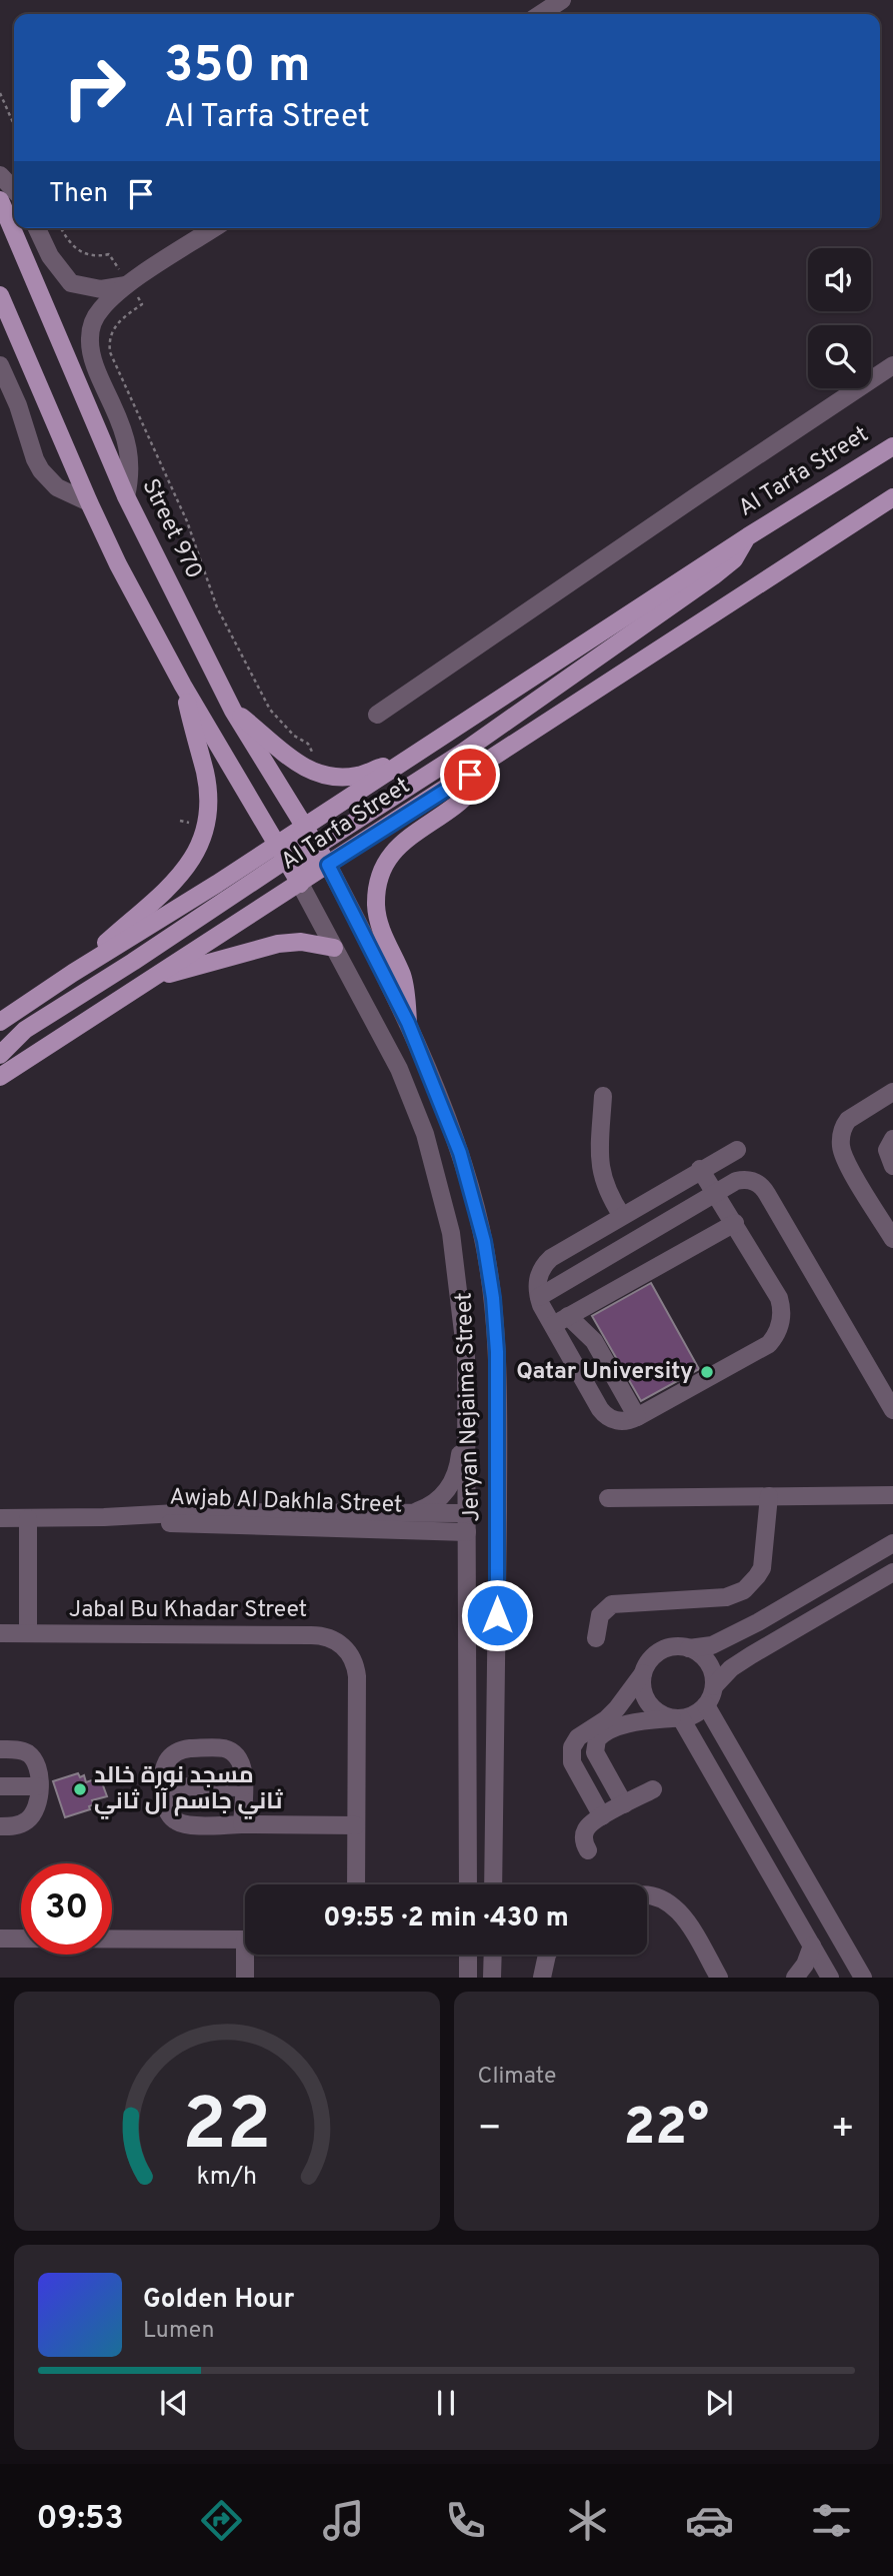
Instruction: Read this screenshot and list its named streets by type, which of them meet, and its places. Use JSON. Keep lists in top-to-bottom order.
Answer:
{
  "streets": {
    "main road": ["Al Tarfa Street", "Street 970"],
    "street": ["Jeryan Nejaima Street", "Awjab Al Dakhla Street", "Jabal Bu Khadar Street"]
  },
  "crossings": [
    ["Al Tarfa Street", "Street 970"],
    ["Al Tarfa Street", "Jeryan Nejaima Street"],
    ["Street 970", "Jeryan Nejaima Street"],
    ["Jeryan Nejaima Street", "Awjab Al Dakhla Street"]
  ],
  "places": ["Qatar University", "مسجد نورة خالد ثاني جاسم آل ثاني"],
  "page": {
    "turn": ["350 m", "Al Tarfa Street"],
    "then": "Then",
    "limit": "30",
    "trip": "09:55 · 2 min · 430 m",
    "tile": "Climate",
    "heat": ["−", "22°", "+"],
    "song": ["Golden Hour", "Lumen"],
    "tabs": "09:53",
    "gauge": ["22", "km/h"]
  }
}
